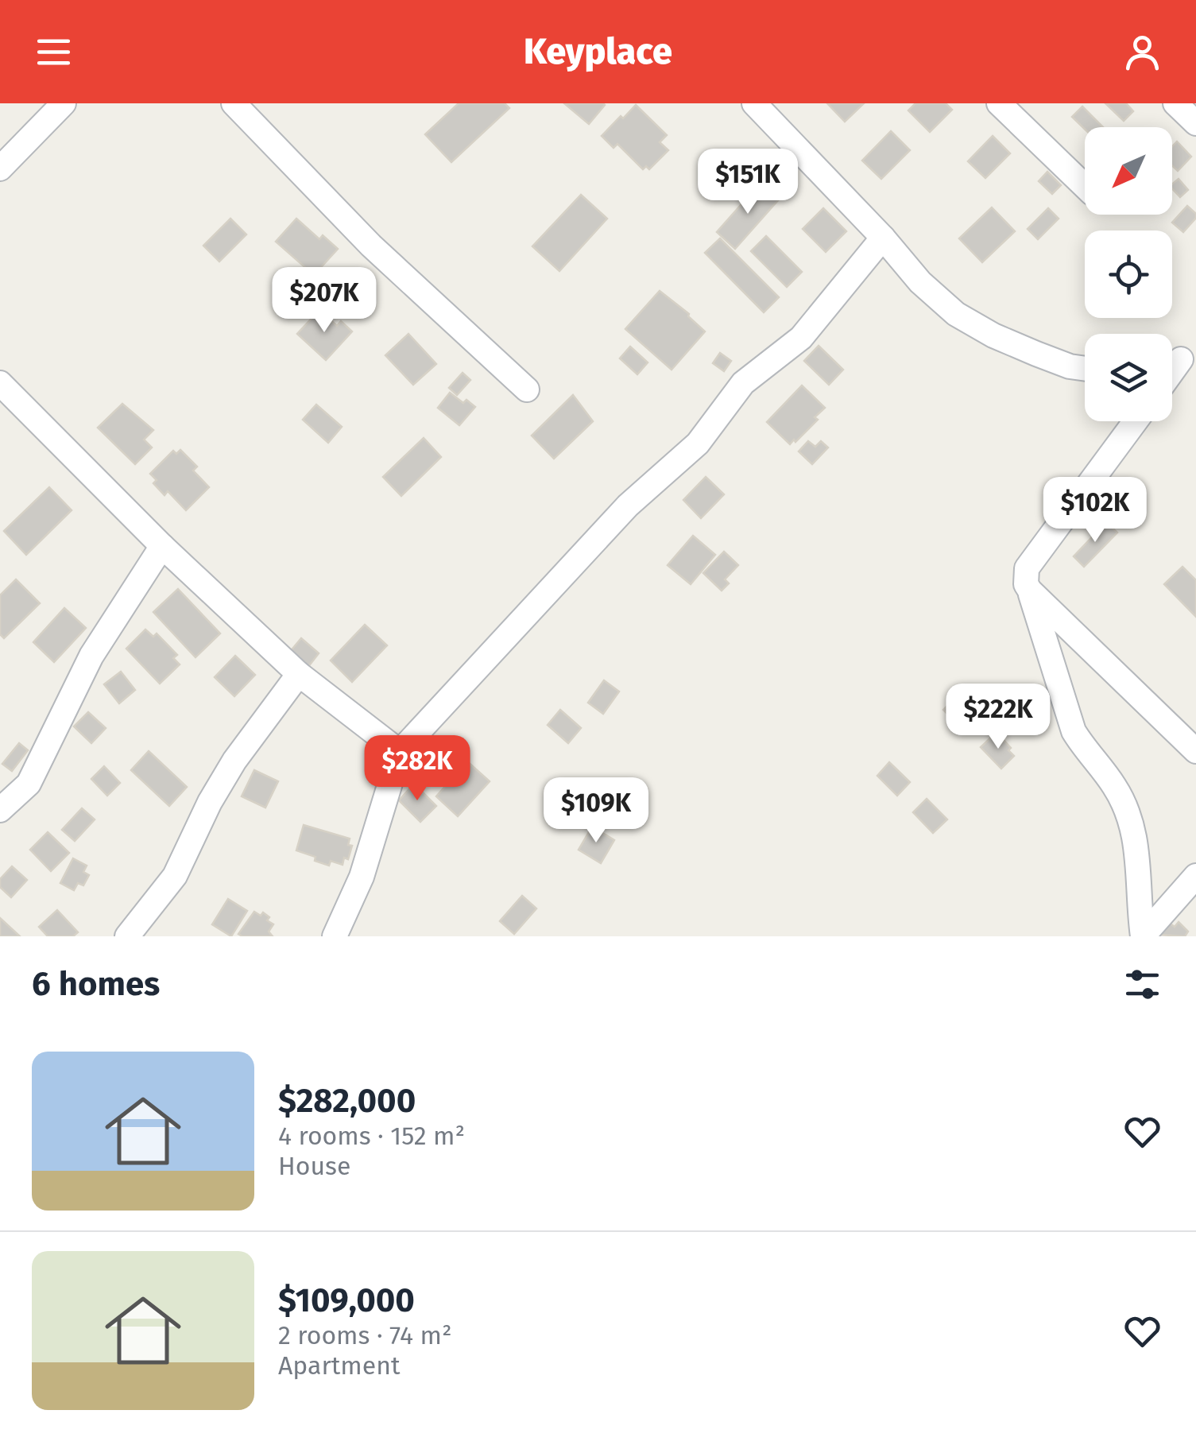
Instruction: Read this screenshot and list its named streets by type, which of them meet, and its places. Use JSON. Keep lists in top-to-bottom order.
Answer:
{
  "north": "bottom left",
  "page": {
    "header": "Keyplace",
    "price": [
      "$151K",
      "$207K",
      "$102K",
      "$222K",
      "$282K",
      "$109K"
    ],
    "heading": "6 homes",
    "list": [
      {
        "name": "$282,000",
        "note": "4 rooms · 152 m² · House"
      },
      {
        "name": "$109,000",
        "note": "2 rooms · 74 m² · Apartment"
      }
    ]
  }
}
